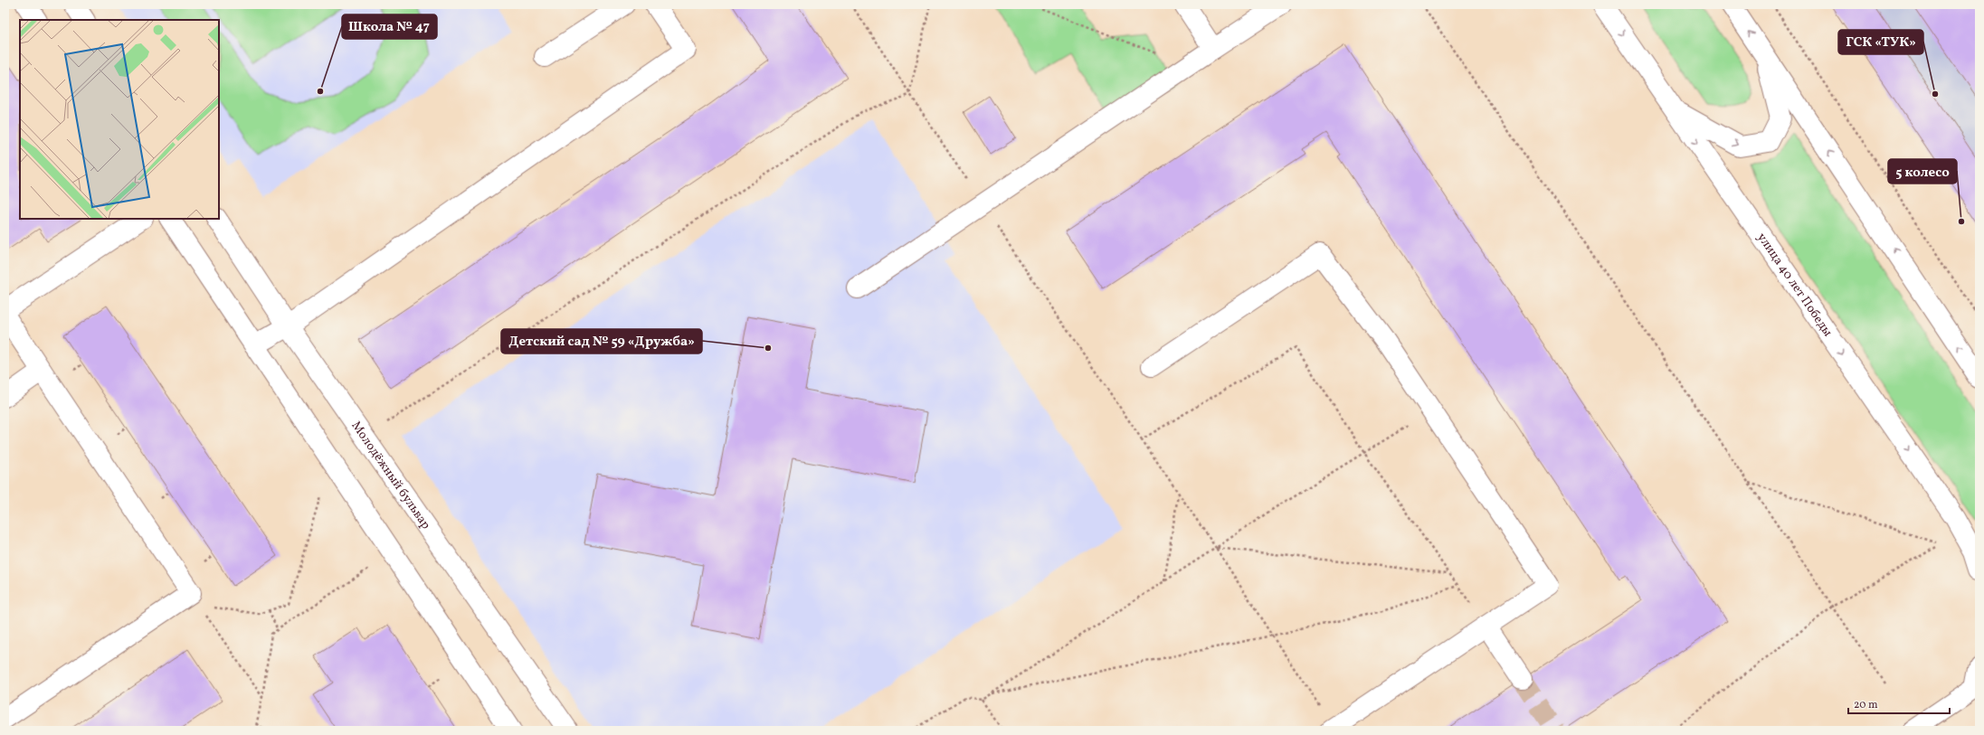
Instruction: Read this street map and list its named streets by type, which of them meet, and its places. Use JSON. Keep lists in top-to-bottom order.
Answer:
{
  "streets": {
    "street": ["улица 40 лет Победы", "Молодёжный бульвар"]
  },
  "places": [
    "Школа № 47",
    "ГСК «ТУК»",
    "5 колесо",
    "Детский сад № 59 «Дружба»"
  ],
  "scale_bar": "20 m"
}
